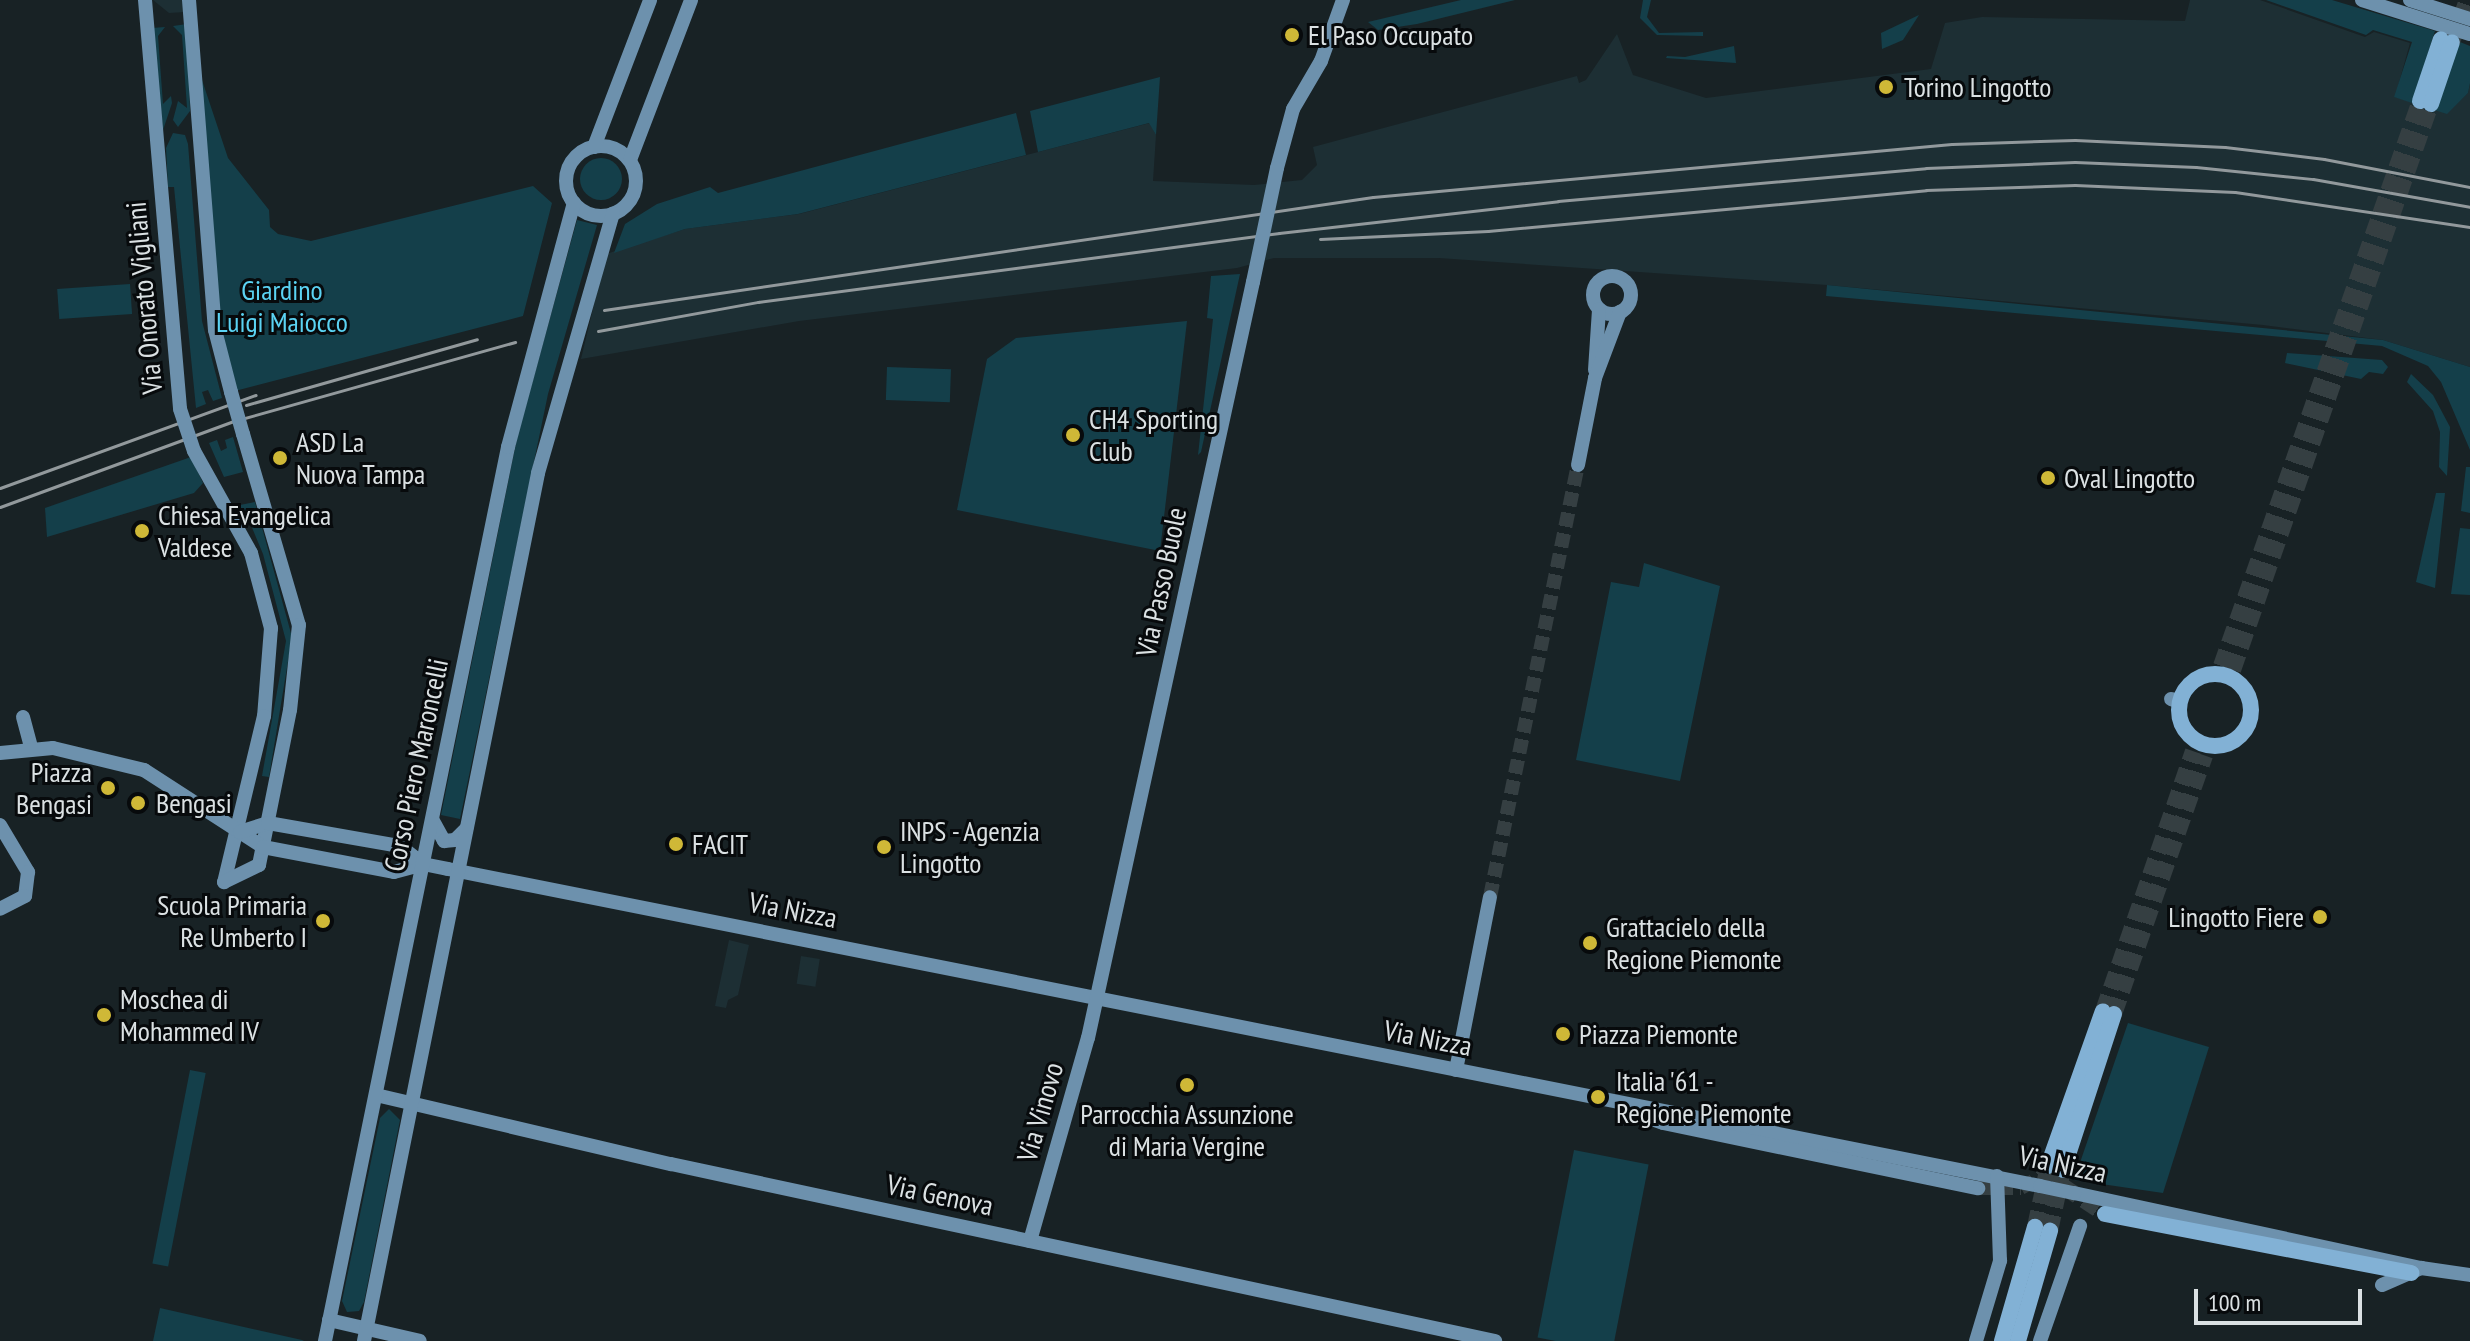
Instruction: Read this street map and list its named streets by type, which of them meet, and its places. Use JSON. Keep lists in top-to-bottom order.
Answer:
{
  "streets": {
    "street": [
      "Via Onorato Vigliani",
      "Via Passo Buole",
      "Corso Piero Maroncelli",
      "Via Nizza",
      "Via Vinovo",
      "Via Genova"
    ]
  },
  "crossings": [
    ["Via Onorato Vigliani", "Via Nizza"],
    ["Via Passo Buole", "Via Nizza"],
    ["Via Passo Buole", "Via Vinovo"],
    ["Corso Piero Maroncelli", "Via Nizza"],
    ["Corso Piero Maroncelli", "Via Genova"],
    ["Via Nizza", "Via Vinovo"],
    ["Via Vinovo", "Via Genova"]
  ],
  "parks": ["Giardino Luigi Maiocco"],
  "places": [
    "El Paso Occupato",
    "Torino Lingotto",
    "CH4 Sporting Club",
    "ASD La Nuova Tampa",
    "Oval Lingotto",
    "Chiesa Evangelica Valdese",
    "Piazza Bengasi",
    "Bengasi",
    "FACIT",
    "INPS - Agenzia Lingotto",
    "Lingotto Fiere",
    "Scuola Primaria Re Umberto I",
    "Grattacielo della Regione Piemonte",
    "Moschea di Mohammed IV",
    "Piazza Piemonte",
    "Parrocchia Assunzione di Maria Vergine",
    "Italia '61 - Regione Piemonte"
  ],
  "scale_bar": "100 m"
}
